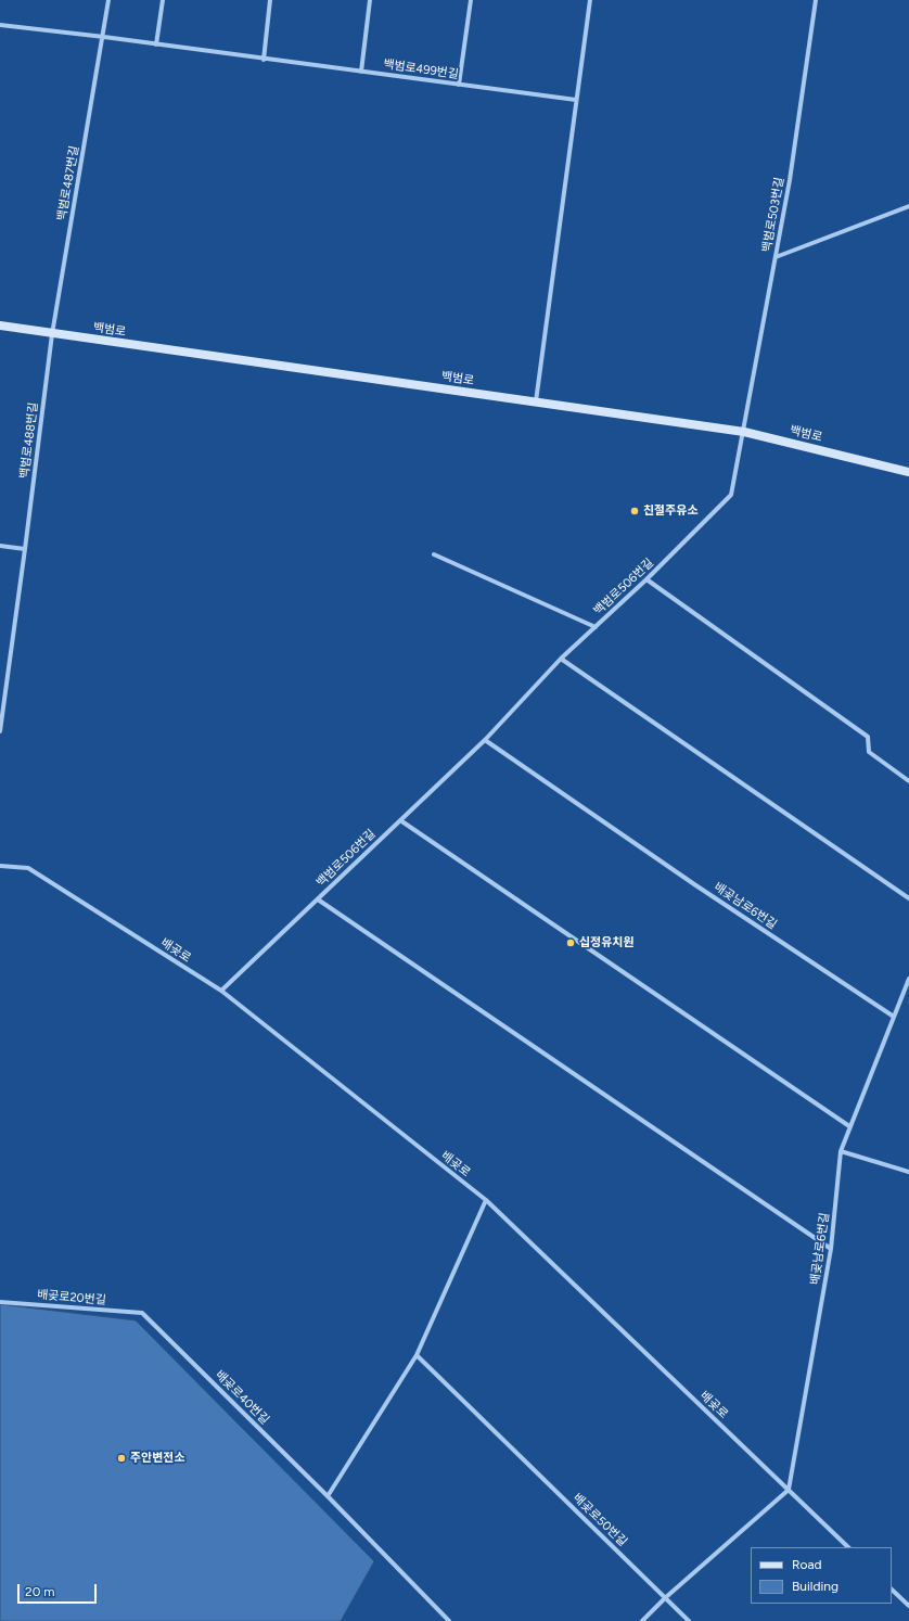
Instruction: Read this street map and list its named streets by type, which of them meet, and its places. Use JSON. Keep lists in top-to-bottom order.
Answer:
{
  "streets": {
    "main road": ["백범로"],
    "street": [
      "백범로499번길",
      "백범로487번길",
      "백범로503번길",
      "백범로488번길",
      "백범로506번길",
      "배곶남로6번길",
      "배곶로",
      "배곶로20번길",
      "배곶로40번길",
      "배곶로50번길"
    ]
  },
  "crossings": [
    ["백범로487번길", "백범로"],
    ["백범로487번길", "백범로488번길"],
    ["백범로503번길", "백범로"],
    ["백범로503번길", "백범로506번길"],
    ["백범로", "백범로488번길"],
    ["백범로", "백범로506번길"],
    ["백범로506번길", "배곶남로6번길"],
    ["백범로506번길", "배곶로"],
    ["배곶남로6번길", "배곶로"],
    ["배곶로20번길", "배곶로40번길"]
  ],
  "places": ["친절주유소", "십정유치원", "주안변전소"],
  "legend": ["Road", "Building"],
  "scale_bar": "20 m"
}
